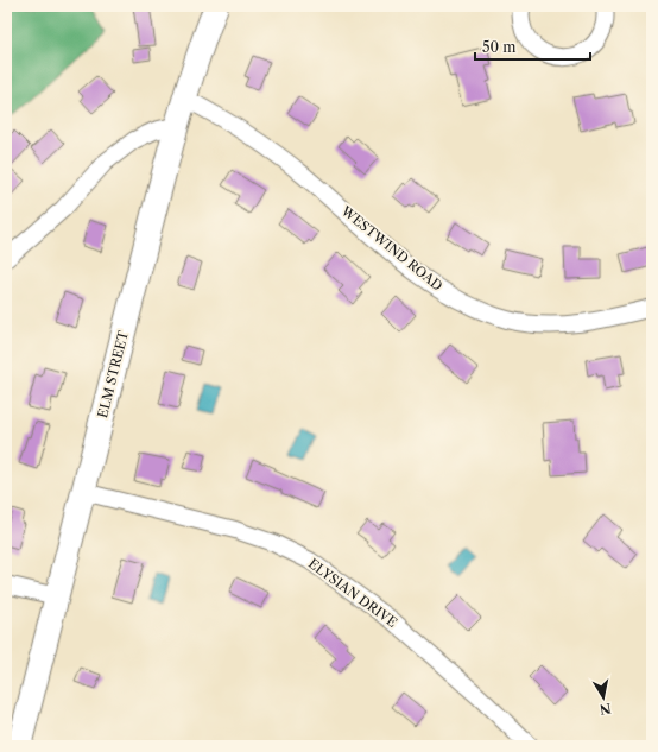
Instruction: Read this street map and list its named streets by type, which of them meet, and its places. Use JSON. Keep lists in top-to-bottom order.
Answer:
{
  "streets": {
    "main road": ["ELM STREET"],
    "street": ["WESTWIND ROAD", "ELYSIAN DRIVE"]
  },
  "crossings": [
    ["WESTWIND ROAD", "ELM STREET"],
    ["ELM STREET", "ELYSIAN DRIVE"]
  ],
  "scale_bar": "50 m",
  "north": "bottom"
}
